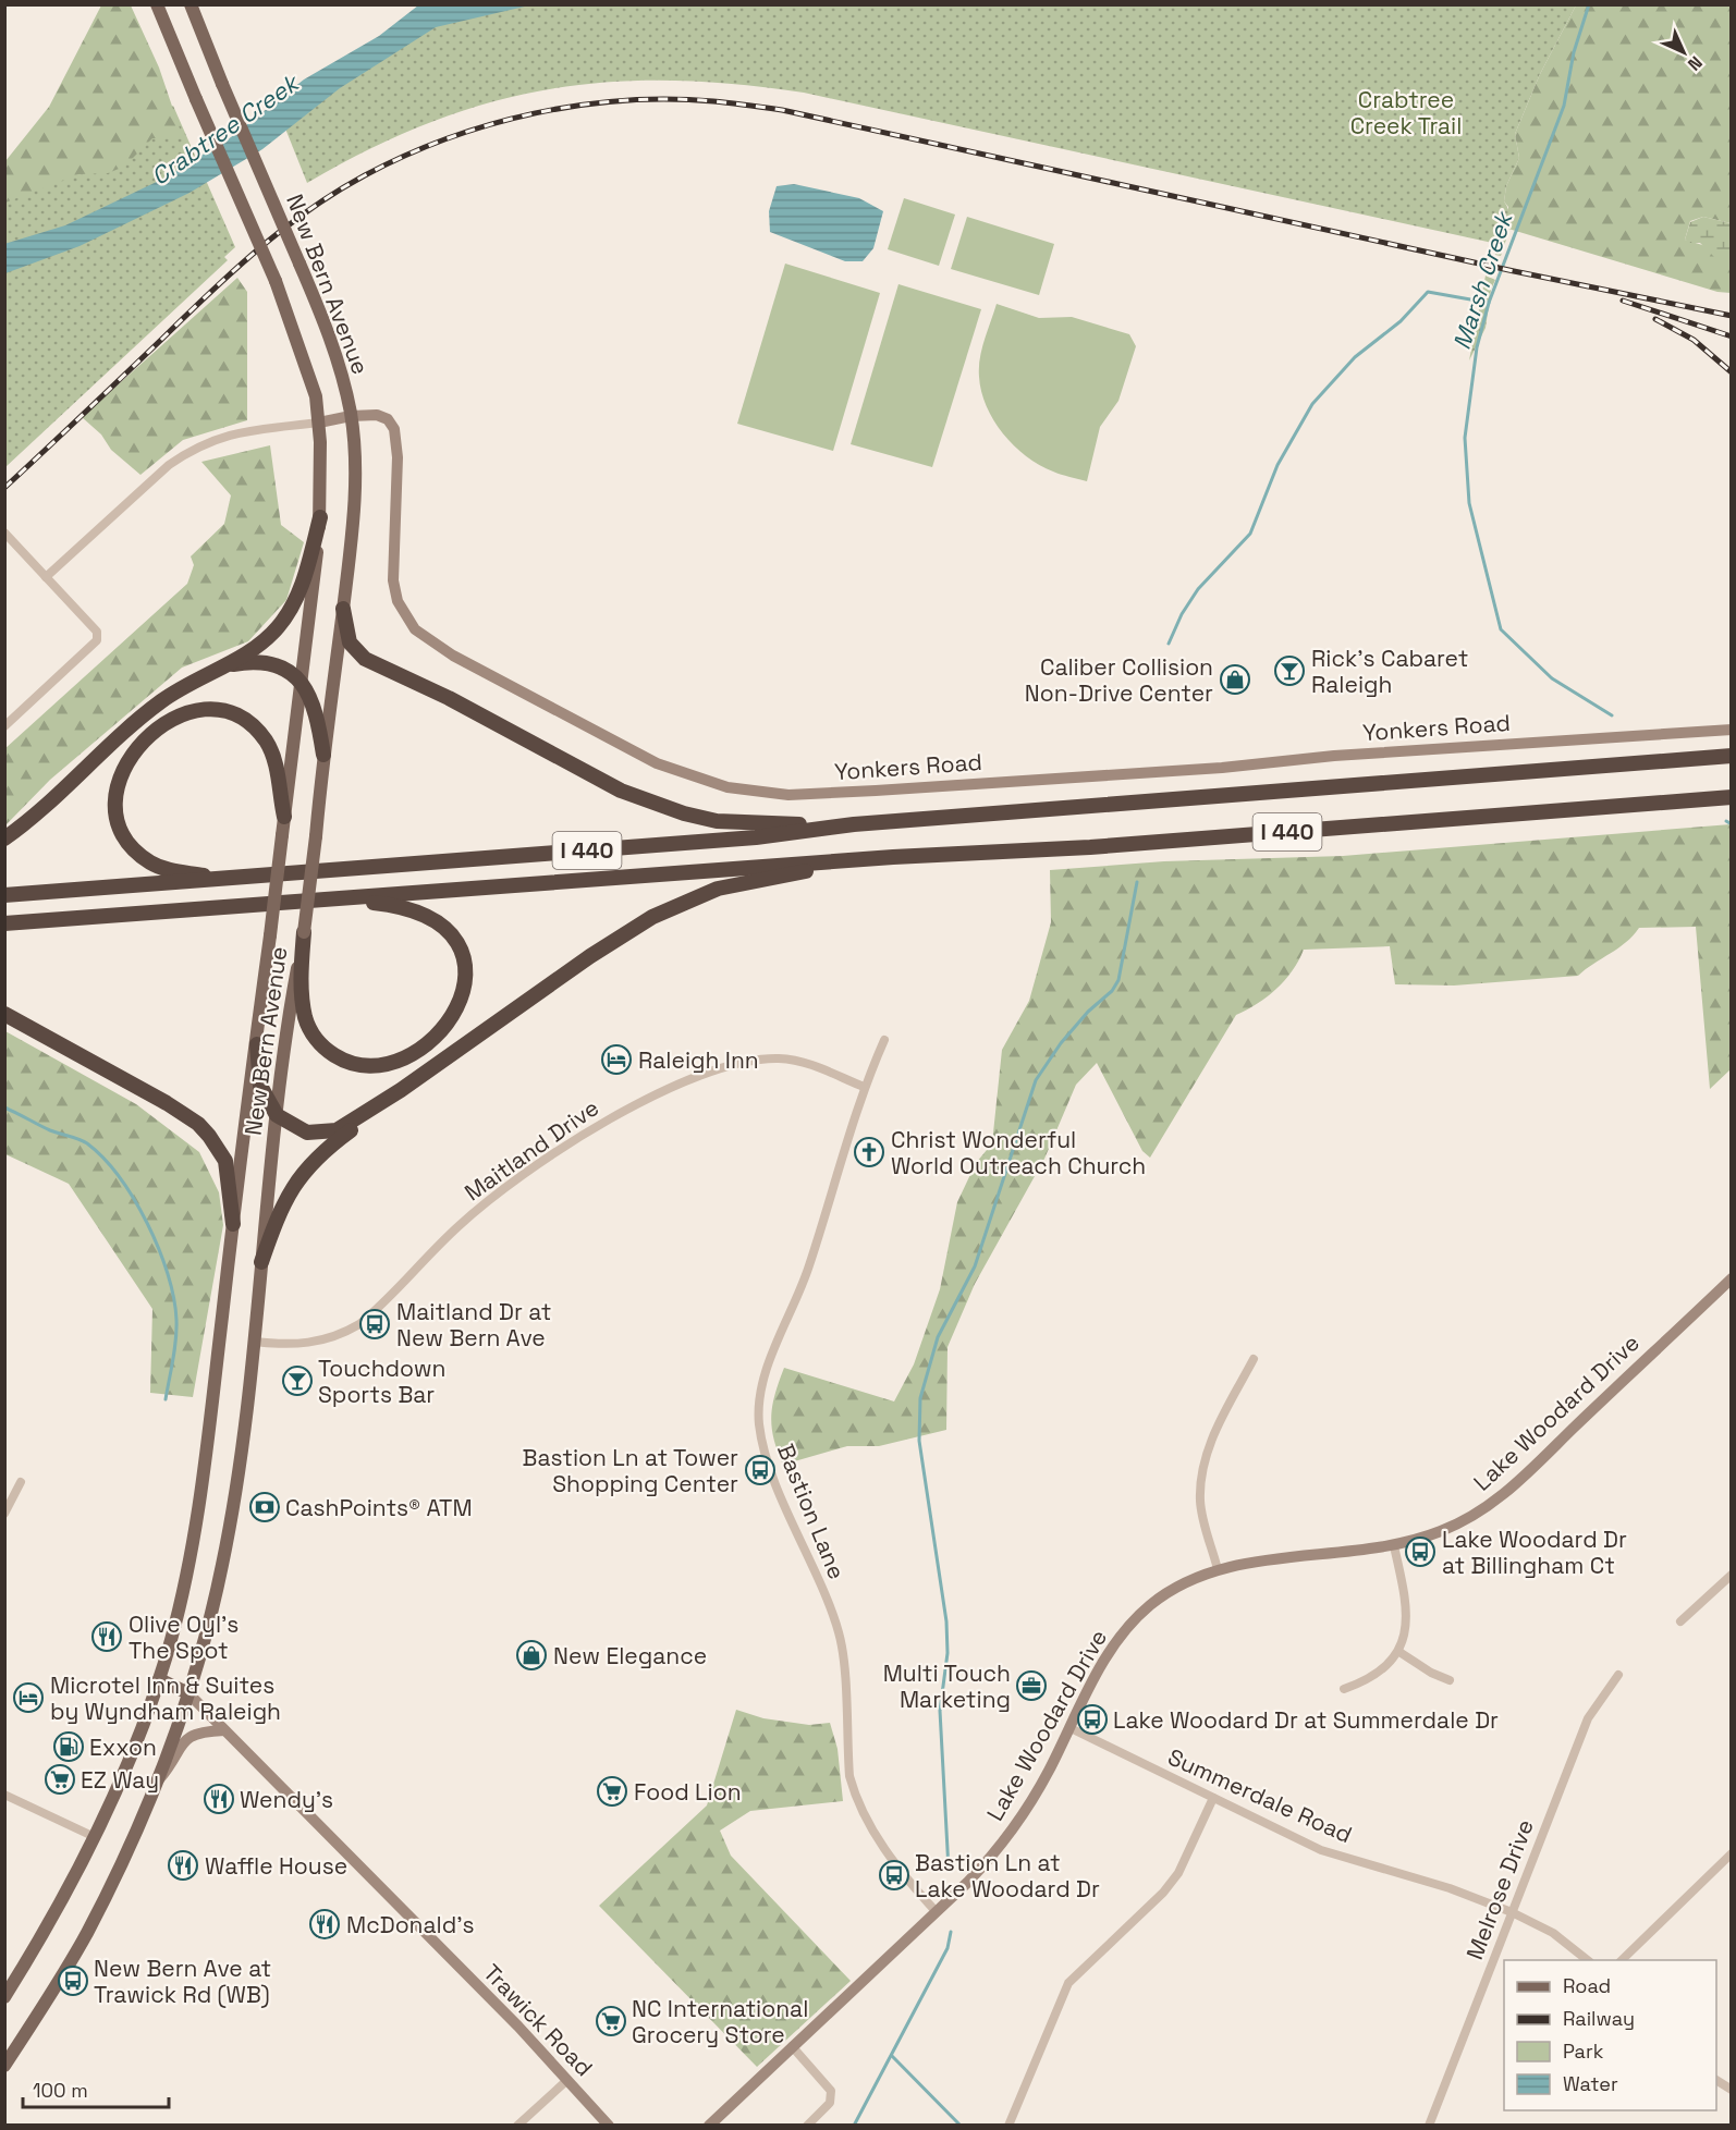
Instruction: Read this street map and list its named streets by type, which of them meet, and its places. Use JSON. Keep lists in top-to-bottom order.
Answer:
{
  "streets": {
    "highway": ["I 440"],
    "main road": ["New Bern Avenue"],
    "street": [
      "Yonkers Road",
      "Maitland Drive",
      "Lake Woodard Drive",
      "Bastion Lane",
      "Summerdale Road",
      "Melrose Drive",
      "Trawick Road"
    ]
  },
  "crossings": [
    ["New Bern Avenue", "Yonkers Road"],
    ["New Bern Avenue", "Maitland Drive"],
    ["New Bern Avenue", "Trawick Road"],
    ["Maitland Drive", "Bastion Lane"],
    ["Lake Woodard Drive", "Bastion Lane"],
    ["Lake Woodard Drive", "Summerdale Road"],
    ["Summerdale Road", "Melrose Drive"]
  ],
  "water": ["Crabtree Creek", "Marsh Creek"],
  "parks": ["Crabtree Creek Trail"],
  "places": {
    "bar": ["Rick’s Cabaret Raleigh", "Touchdown Sports Bar"],
    "shop": ["Caliber Collision Non-Drive Center", "New Elegance"],
    "hotel": ["Raleigh Inn", "Microtel Inn & Suites by Wyndham Raleigh"],
    "church": ["Christ Wonderful World Outreach Church"],
    "bus stop": [
      "Maitland Dr at New Bern Ave",
      "Bastion Ln at Tower Shopping Center",
      "Lake Woodard Dr at Billingham Ct",
      "Lake Woodard Dr at Summerdale Dr",
      "Bastion Ln at Lake Woodard Dr",
      "New Bern Ave at Trawick Rd (WB)"
    ],
    "bank": ["CashPoints® ATM"],
    "restaurant": [
      "Olive Oyl's The Spot",
      "Wendy's",
      "Waffle House",
      "McDonald's"
    ],
    "office": ["Multi Touch Marketing"],
    "fuel station": ["Exxon"],
    "supermarket": ["EZ Way", "Food Lion", "NC International Grocery Store"]
  },
  "legend": [
    "Road",
    "Railway",
    "Park",
    "Water"
  ],
  "scale_bar": "100 m",
  "north": "bottom right"
}
